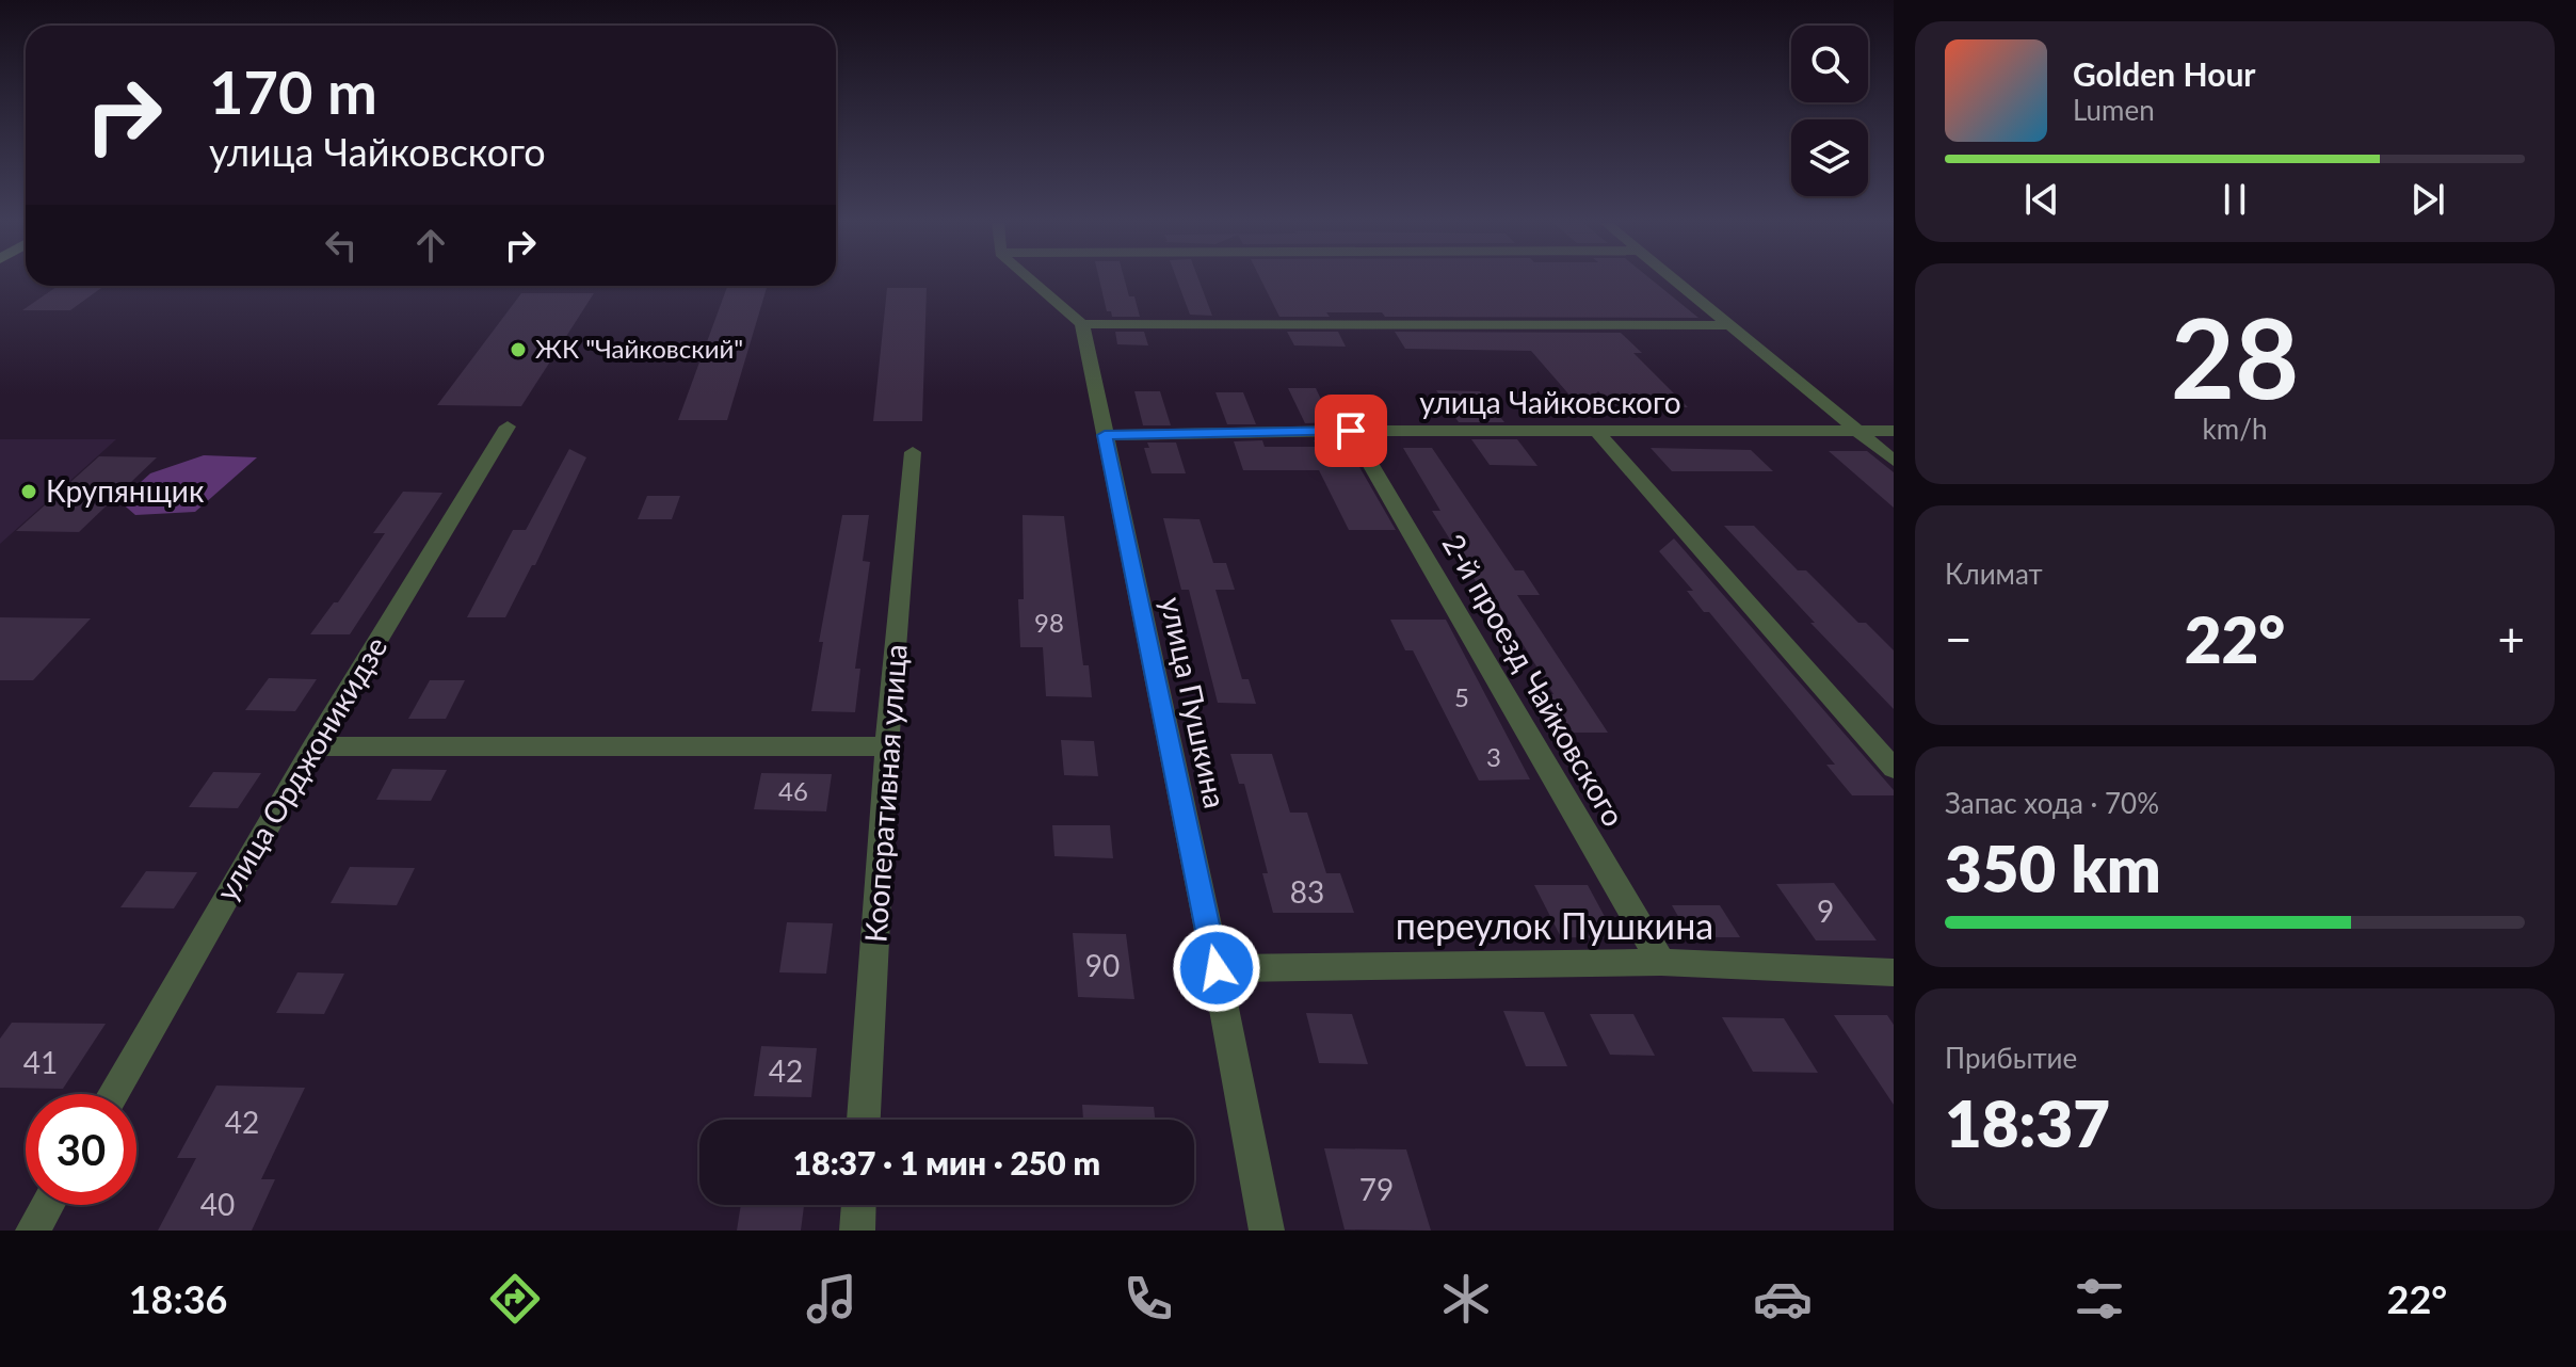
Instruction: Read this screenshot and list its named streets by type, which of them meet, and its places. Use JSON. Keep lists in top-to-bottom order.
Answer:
{
  "streets": {
    "street": [
      "улица Чайковского",
      "2-й проезд Чайковского",
      "улица Пушкина",
      "улица Орджоникидзе",
      "Кооперативная улица",
      "переулок Пушкина"
    ]
  },
  "crossings": [
    ["улица Чайковского", "2-й проезд Чайковского"],
    ["улица Чайковского", "улица Пушкина"],
    ["2-й проезд Чайковского", "переулок Пушкина"],
    ["улица Пушкина", "переулок Пушкина"]
  ],
  "places": ["ЖК \"Чайковский\"", "Крупянщик"],
  "house_numbers": [
    "98",
    "5",
    "3",
    "46",
    "83",
    "9",
    "90",
    "41",
    "42",
    "42",
    "79",
    "40"
  ],
  "page": {
    "turn": ["170 m", "улица Чайковского"],
    "song": ["Golden Hour", "Lumen"],
    "tile": [
      ["28", "km/h"],
      "Климат",
      ["Запас хода · 70%", "350 km"],
      ["Прибытие", "18:37"]
    ],
    "heat": ["−", "22°", "+"],
    "limit": "30",
    "trip": "18:37 · 1 мин · 250 m",
    "tabs": ["18:36", "22°"]
  }
}
